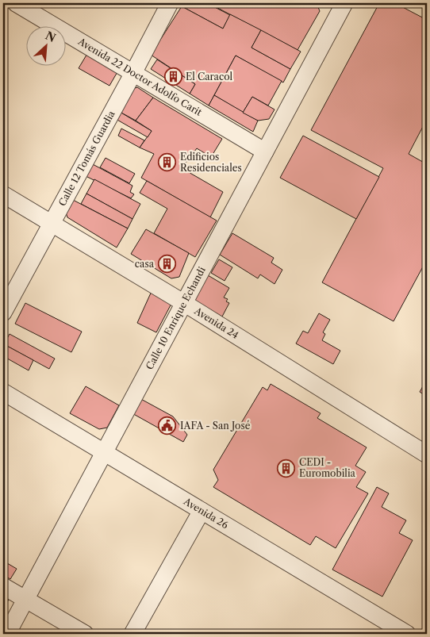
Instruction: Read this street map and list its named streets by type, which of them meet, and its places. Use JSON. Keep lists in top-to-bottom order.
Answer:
{
  "streets": {
    "street": [
      "Avenida 22 Doctor Adolfo Carit",
      "Calle 12 Tomás Guardia",
      "Calle 10 Enrique Echandi",
      "Avenida 24",
      "Avenida 26"
    ]
  },
  "crossings": [
    ["Avenida 22 Doctor Adolfo Carit", "Calle 12 Tomás Guardia"],
    ["Avenida 22 Doctor Adolfo Carit", "Calle 10 Enrique Echandi"],
    ["Calle 12 Tomás Guardia", "Avenida 24"],
    ["Calle 10 Enrique Echandi", "Avenida 24"],
    ["Calle 10 Enrique Echandi", "Avenida 26"]
  ],
  "places": {
    "building": [
      "El Caracol",
      "Edificios Residenciales",
      "casa",
      "CEDI - Euromobilia"
    ],
    "public building": ["IAFA - San José"]
  },
  "north": "top right"
}
